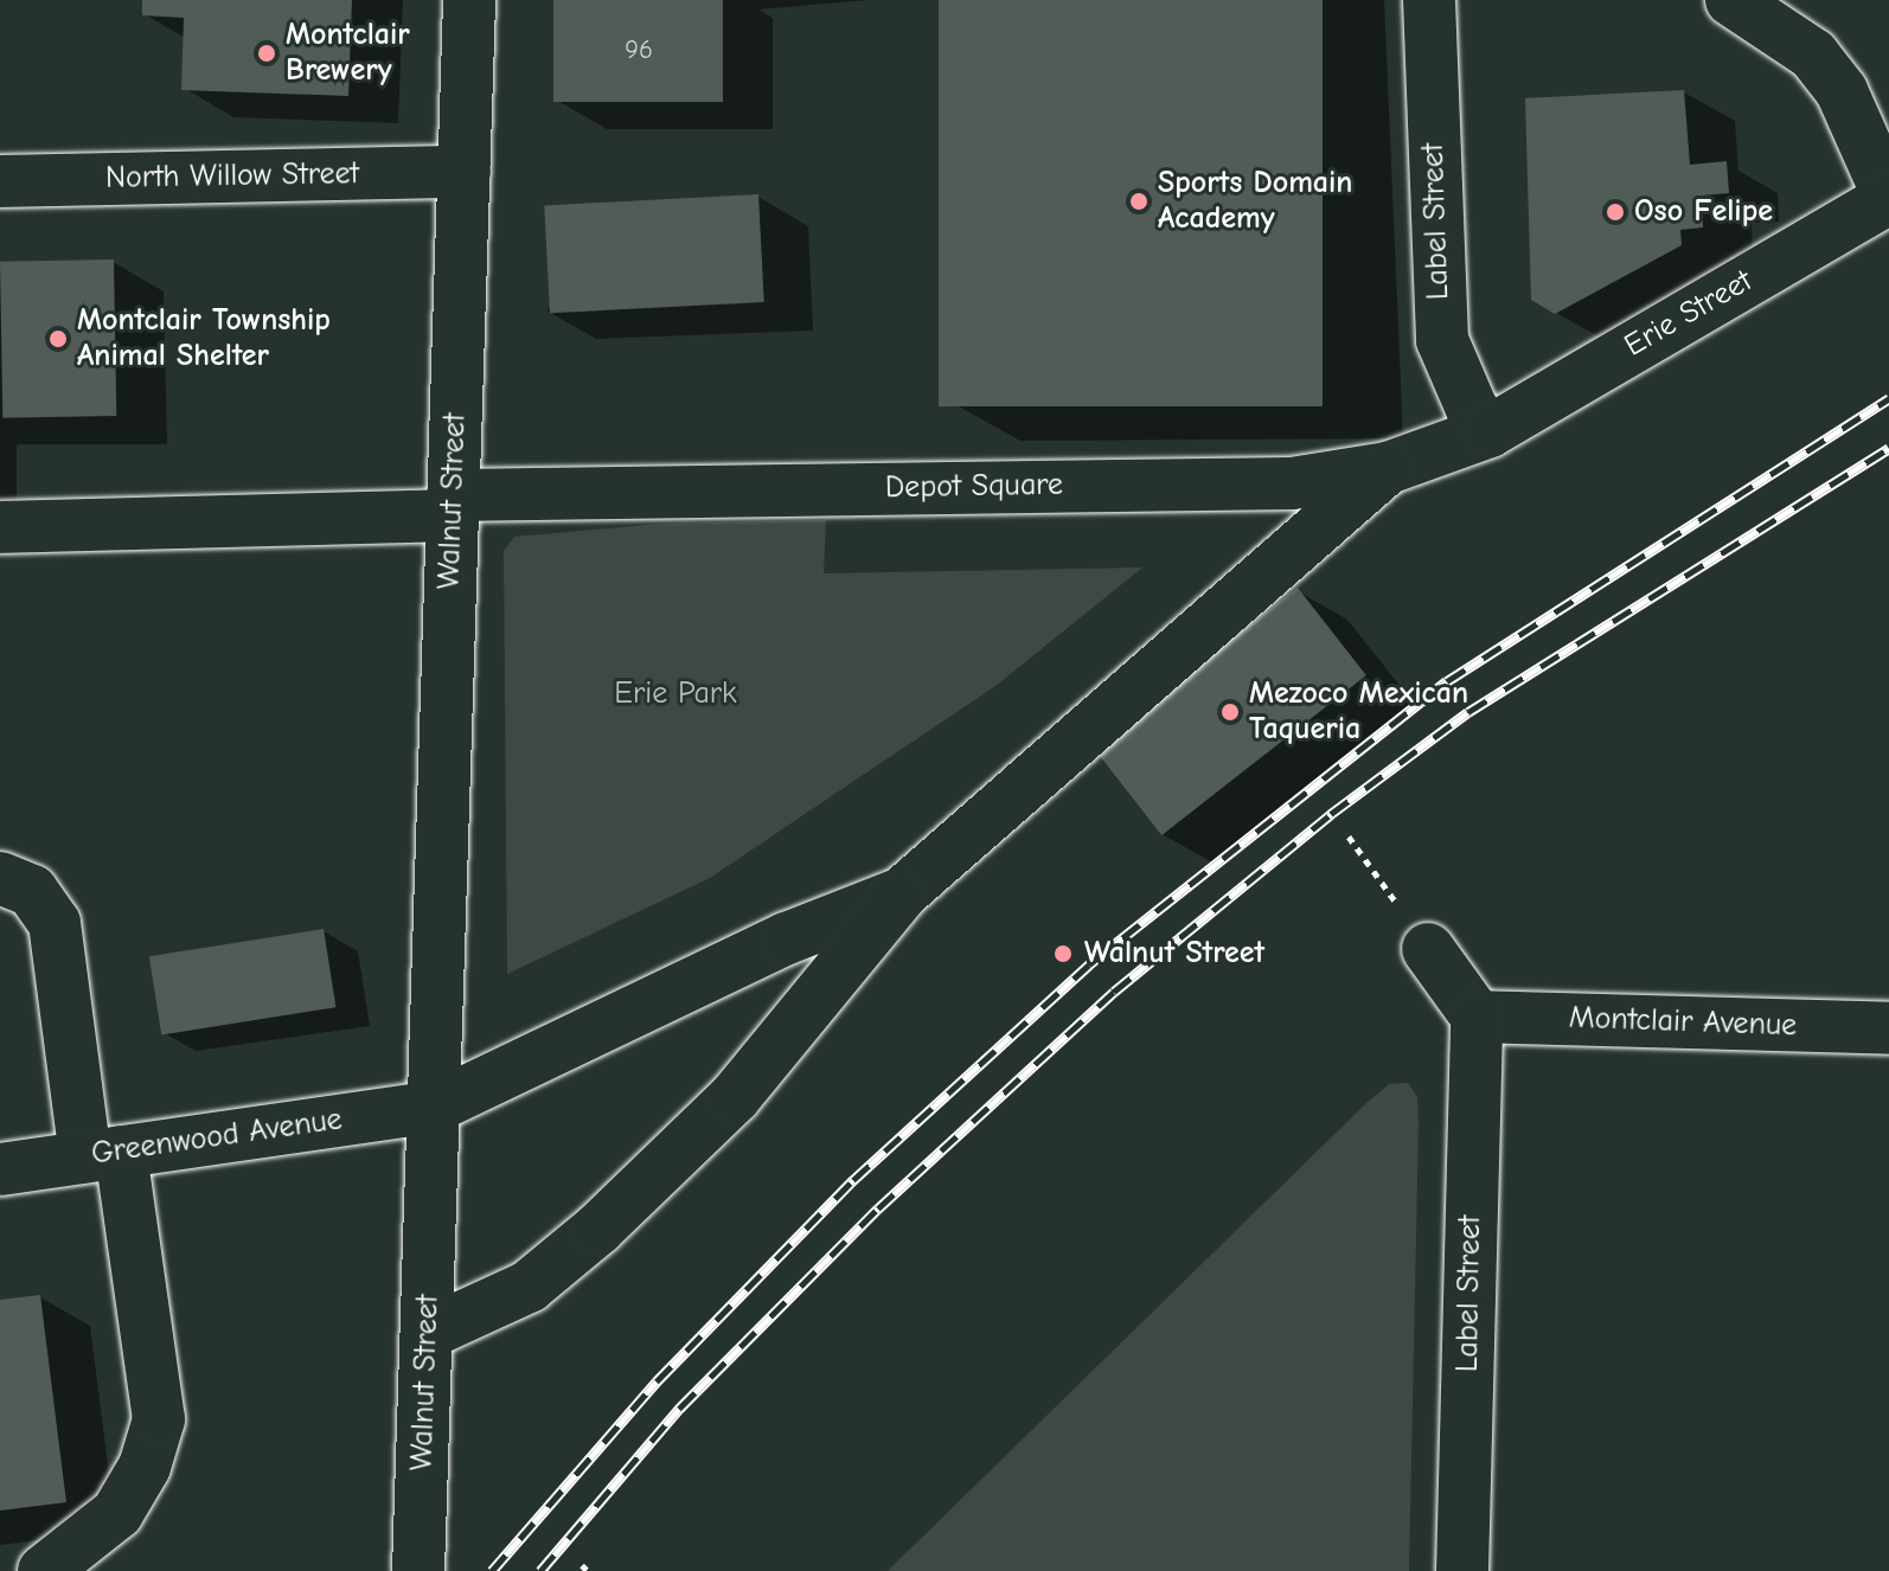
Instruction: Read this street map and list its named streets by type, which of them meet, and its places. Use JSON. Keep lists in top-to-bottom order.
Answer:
{
  "streets": {
    "street": [
      "North Willow Street",
      "Label Street",
      "Erie Street",
      "Depot Square",
      "Walnut Street",
      "Montclair Avenue",
      "Greenwood Avenue"
    ]
  },
  "crossings": [
    ["North Willow Street", "Walnut Street"],
    ["Label Street", "Erie Street"],
    ["Label Street", "Depot Square"],
    ["Label Street", "Montclair Avenue"],
    ["Erie Street", "Depot Square"],
    ["Depot Square", "Walnut Street"],
    ["Walnut Street", "Greenwood Avenue"]
  ],
  "parks": ["Erie Park"],
  "places": [
    "Montclair Brewery",
    "Sports Domain Academy",
    "Oso Felipe",
    "Montclair Township Animal Shelter",
    "Mezoco Mexican Taqueria",
    "Walnut Street"
  ],
  "house_numbers": ["96"]
}
